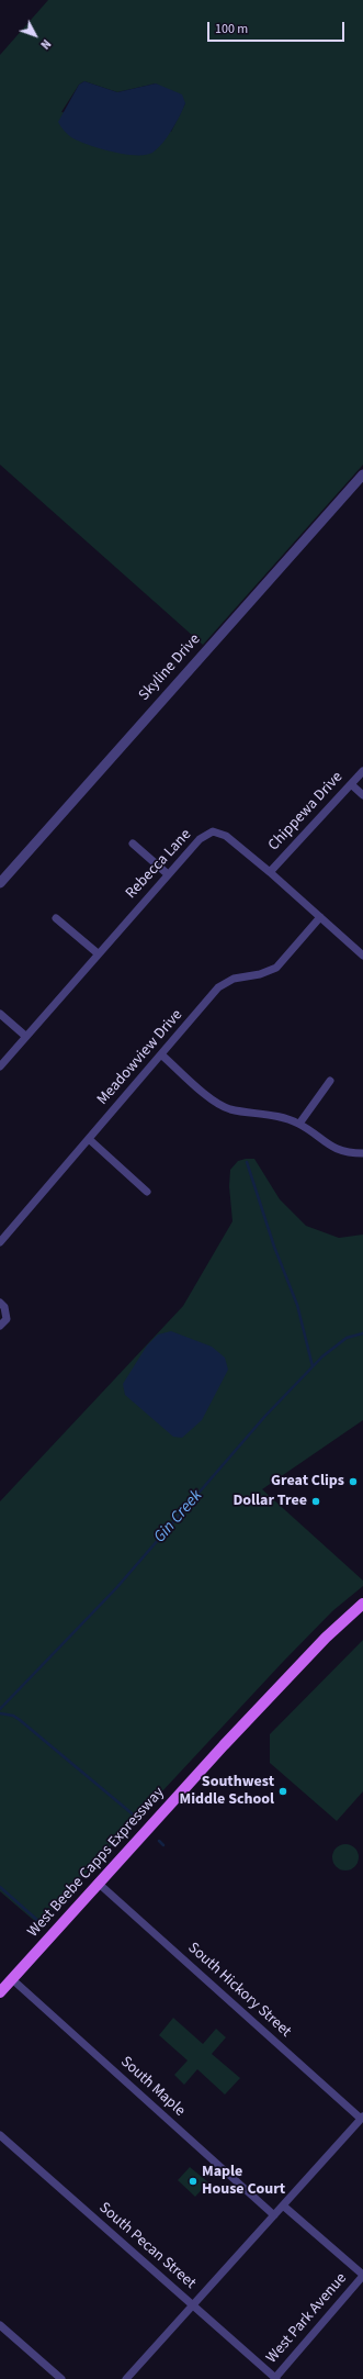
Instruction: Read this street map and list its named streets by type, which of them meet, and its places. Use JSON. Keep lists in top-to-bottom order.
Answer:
{
  "streets": {
    "main road": ["West Beebe Capps Expressway"],
    "street": [
      "Skyline Drive",
      "Chippewa Drive",
      "Rebecca Lane",
      "Meadowview Drive",
      "South Hickory Street",
      "South Maple",
      "South Pecan Street",
      "West Park Avenue"
    ]
  },
  "crossings": [
    ["Chippewa Drive", "Rebecca Lane"],
    ["Rebecca Lane", "Meadowview Drive"],
    ["West Beebe Capps Expressway", "South Hickory Street"],
    ["West Beebe Capps Expressway", "South Maple"],
    ["South Pecan Street", "West Park Avenue"]
  ],
  "water": ["Gin Creek"],
  "places": [
    "Great Clips",
    "Dollar Tree",
    "Southwest Middle School",
    "Maple House Court"
  ],
  "scale_bar": "100 m",
  "north": "bottom right"
}
